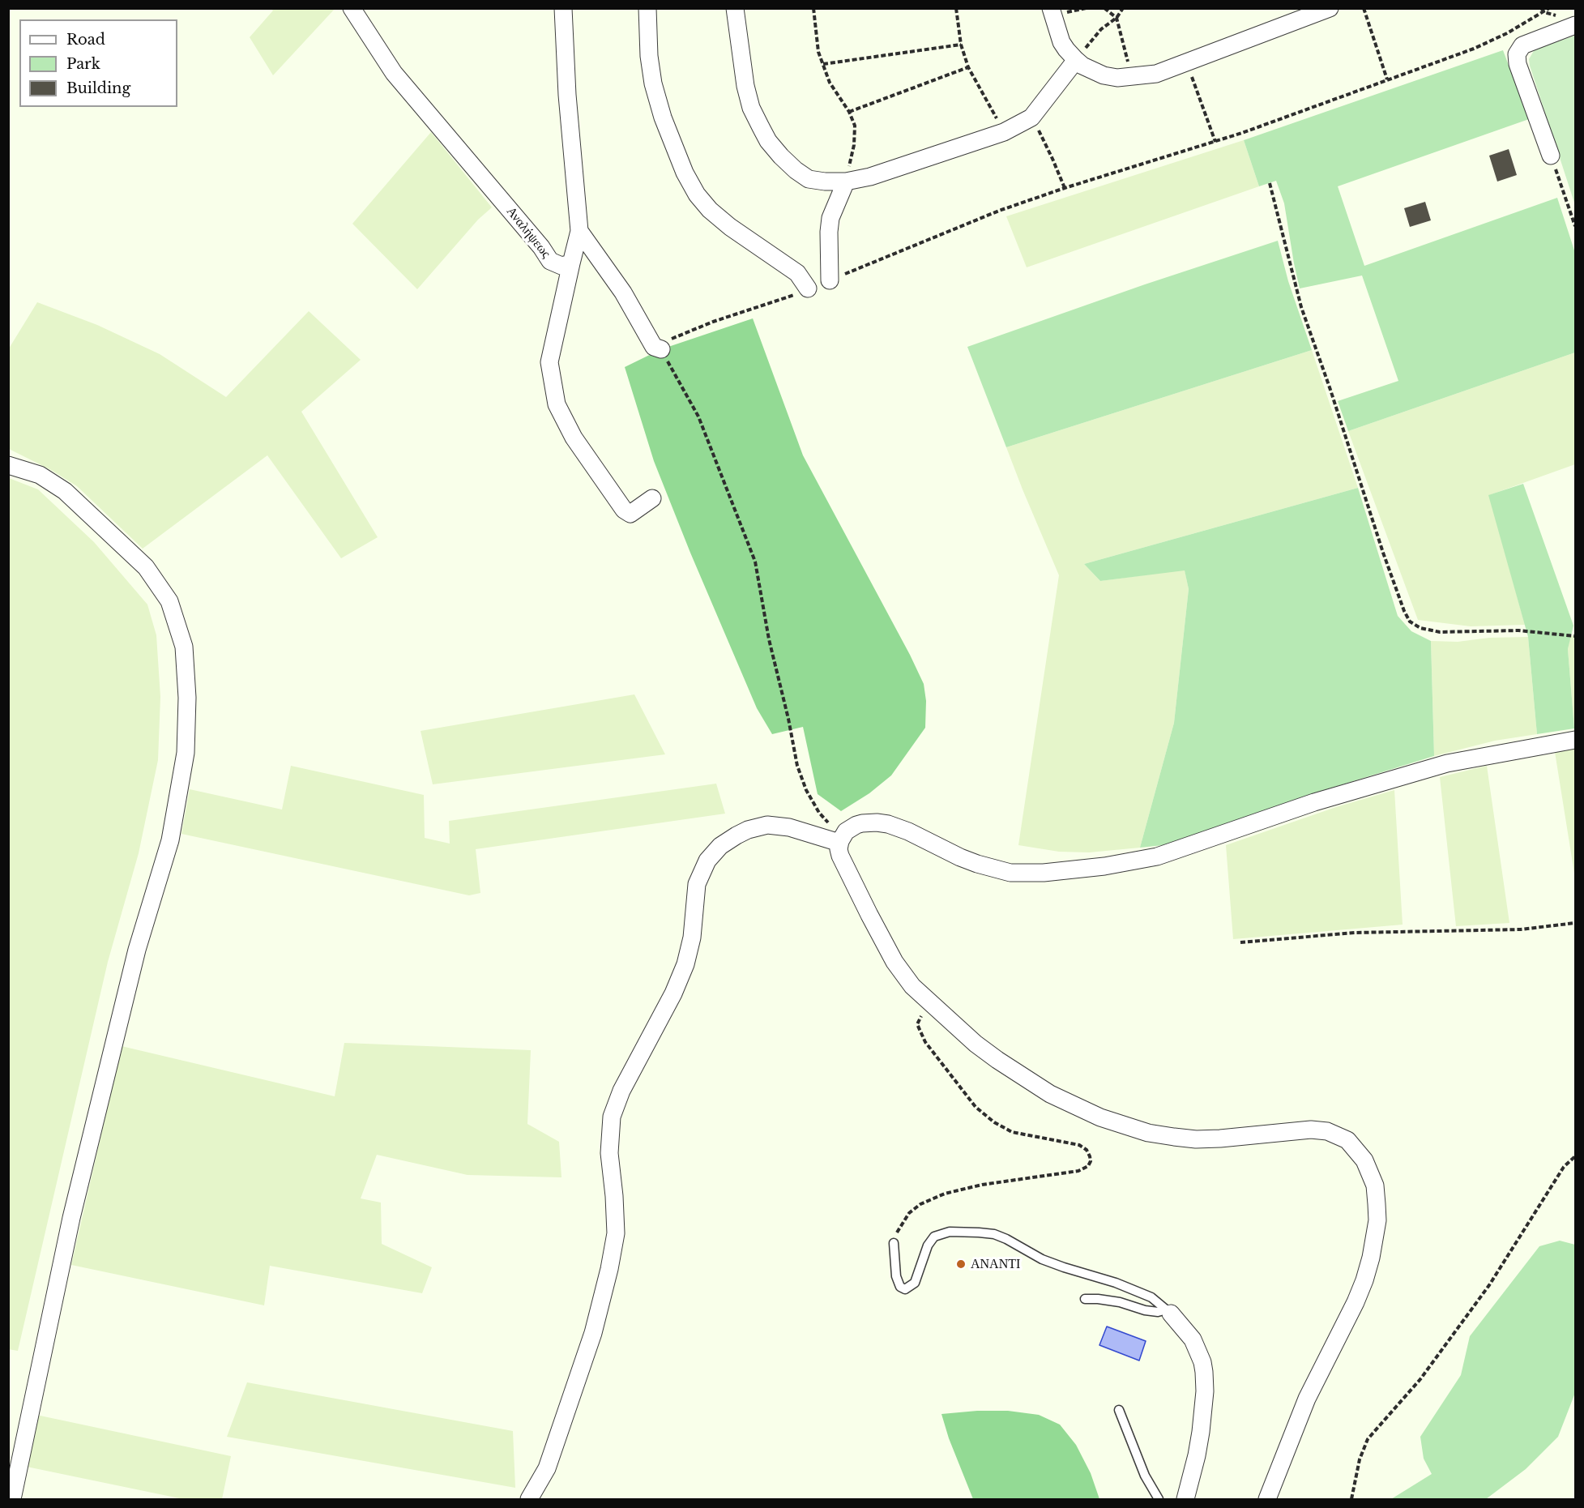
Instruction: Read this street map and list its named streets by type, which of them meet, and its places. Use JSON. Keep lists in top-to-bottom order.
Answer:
{
  "streets": {
    "street": ["Αναλήψεως"]
  },
  "places": ["ΑΝΑΝΤΙ"],
  "legend": ["Road", "Park", "Building"]
}
